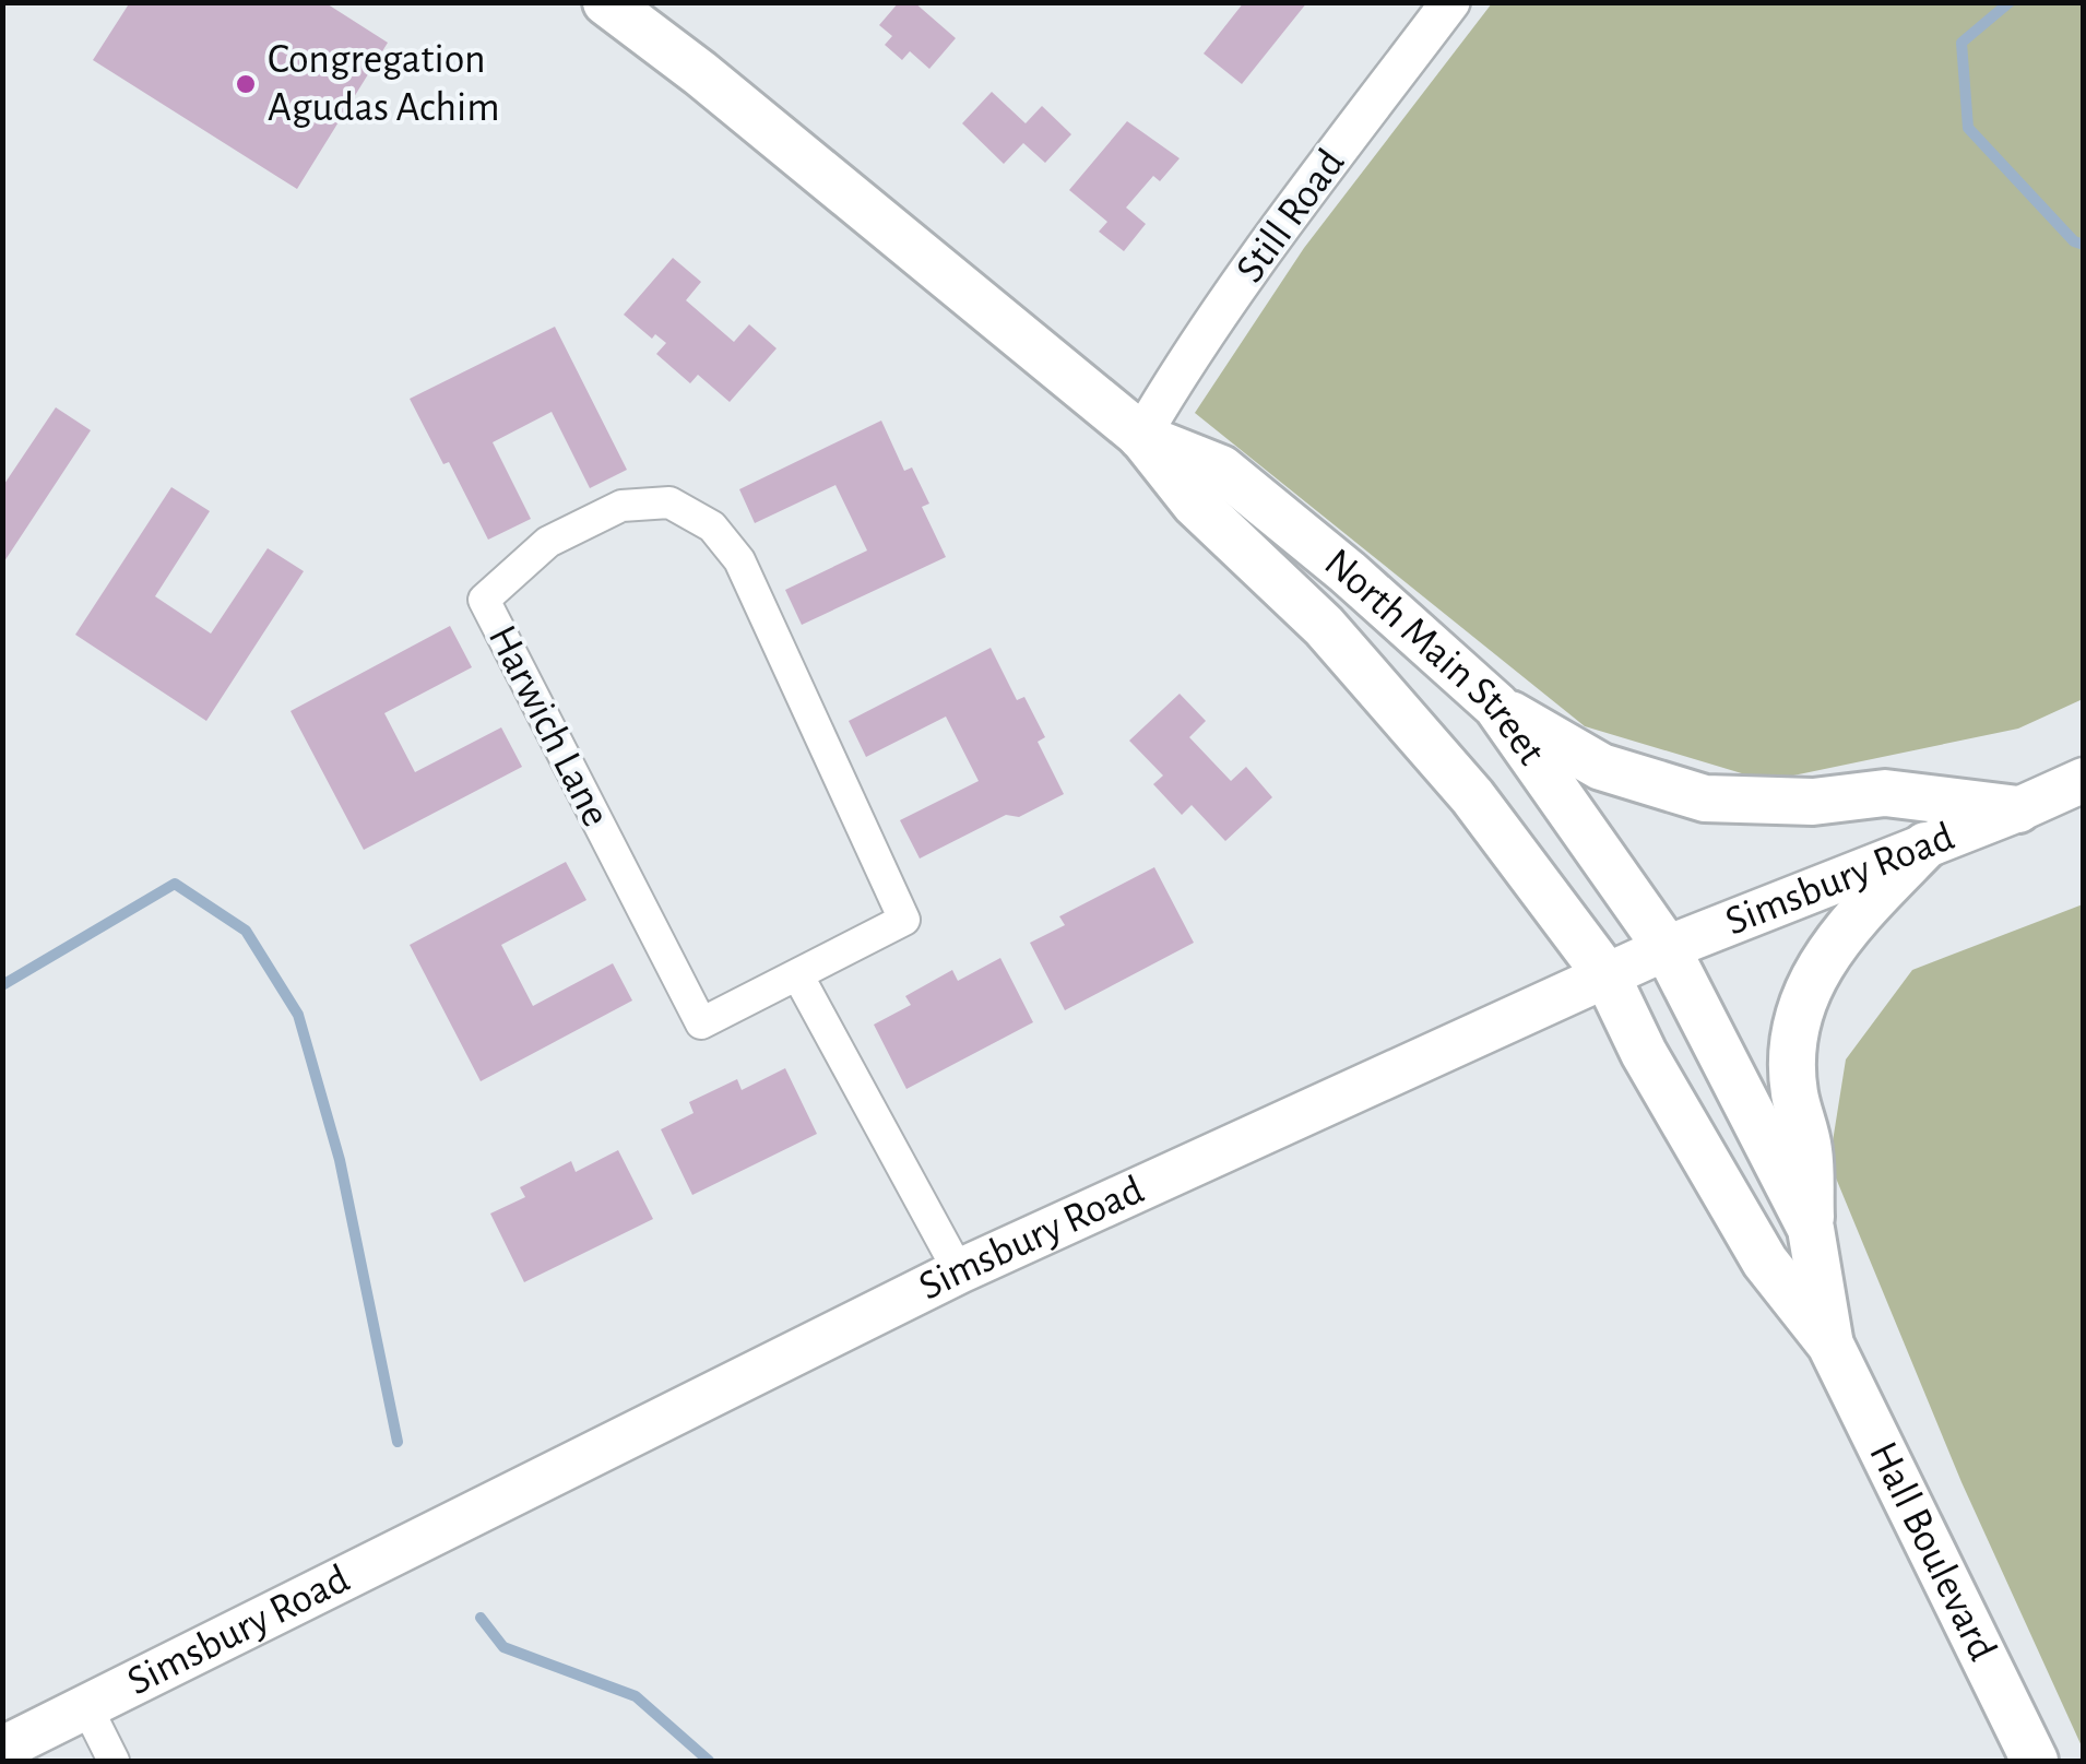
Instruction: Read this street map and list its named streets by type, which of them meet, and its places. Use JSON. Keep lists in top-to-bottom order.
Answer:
{
  "streets": {
    "main road": ["North Main Street", "Simsbury Road", "Hall Boulevard"],
    "street": ["Still Road", "Harwich Lane"]
  },
  "crossings": [
    ["Still Road", "North Main Street"],
    ["North Main Street", "Simsbury Road"],
    ["North Main Street", "Hall Boulevard"],
    ["Simsbury Road", "Hall Boulevard"]
  ],
  "places": ["Congregation Agudas Achim"]
}
